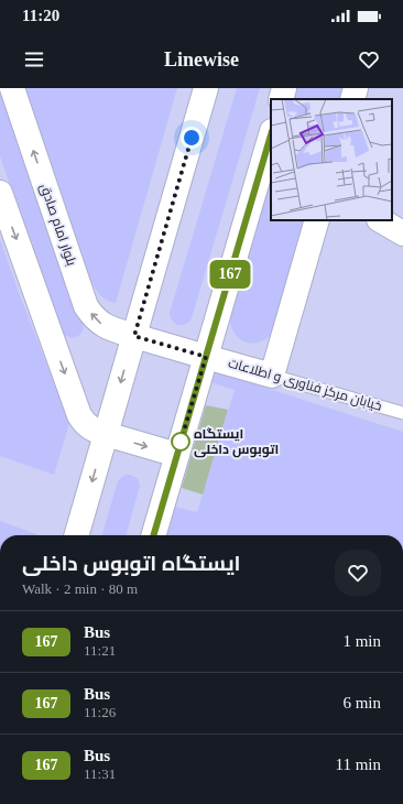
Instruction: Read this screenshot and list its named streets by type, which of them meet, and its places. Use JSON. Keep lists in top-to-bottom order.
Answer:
{
  "streets": {
    "main road": ["بلوار امام صادق", "خیابان مرکز فناوری و اطلاعات"]
  },
  "crossings": [
    ["بلوار امام صادق", "خیابان مرکز فناوری و اطلاعات"]
  ],
  "places": ["ایستگاه اتوبوس داخلی"],
  "lines": ["bus line 167"],
  "page": {
    "status": "11:20",
    "header": "Linewise",
    "on_map": "167",
    "heading": ["ایستگاه اتوبوس داخلی", "Walk · 2 min · 80 m"],
    "list": [
      {
        "mark": "167",
        "name": "Bus",
        "note": "11:21",
        "value": "1 min"
      },
      {
        "mark": "167",
        "name": "Bus",
        "note": "11:26",
        "value": "6 min"
      },
      {
        "mark": "167",
        "name": "Bus",
        "note": "11:31",
        "value": "11 min"
      }
    ]
  }
}
